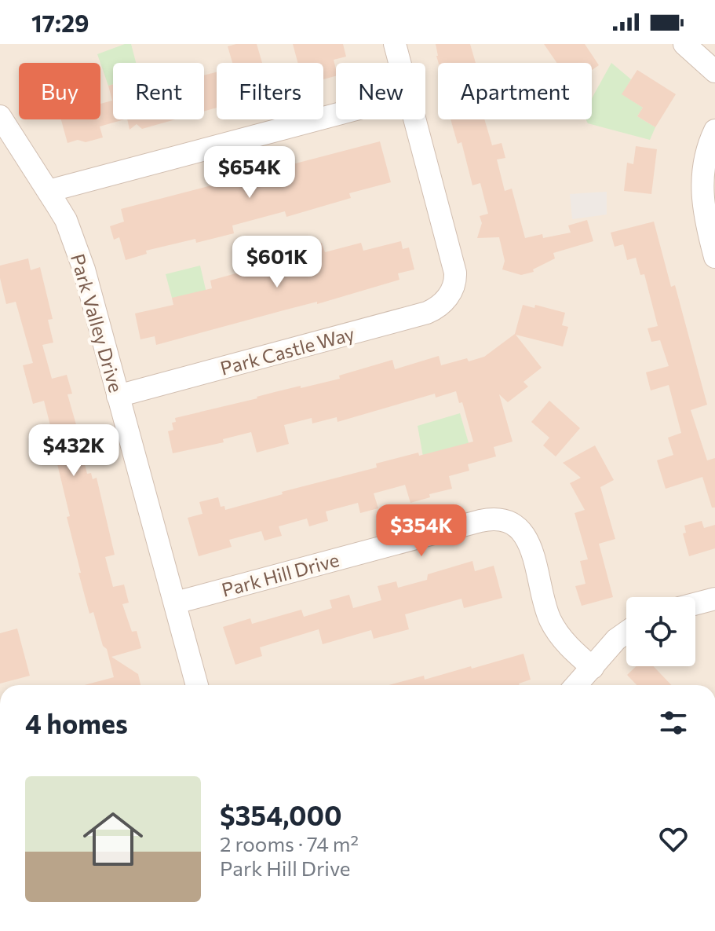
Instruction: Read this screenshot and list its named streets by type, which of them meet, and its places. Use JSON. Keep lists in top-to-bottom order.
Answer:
{
  "streets": {
    "street": ["Park Valley Drive", "Park Castle Way", "Park Hill Drive"]
  },
  "crossings": [
    ["Park Valley Drive", "Park Castle Way"],
    ["Park Valley Drive", "Park Hill Drive"]
  ],
  "page": {
    "status": "17:29",
    "chip": [
      "Buy",
      "Rent",
      "Filters",
      "New",
      "Apartment"
    ],
    "price": [
      "$654K",
      "$601K",
      "$432K",
      "$354K"
    ],
    "heading": "4 homes",
    "list": [
      {
        "name": "$354,000",
        "note": "2 rooms · 74 m² · Park Hill Drive"
      }
    ]
  }
}
